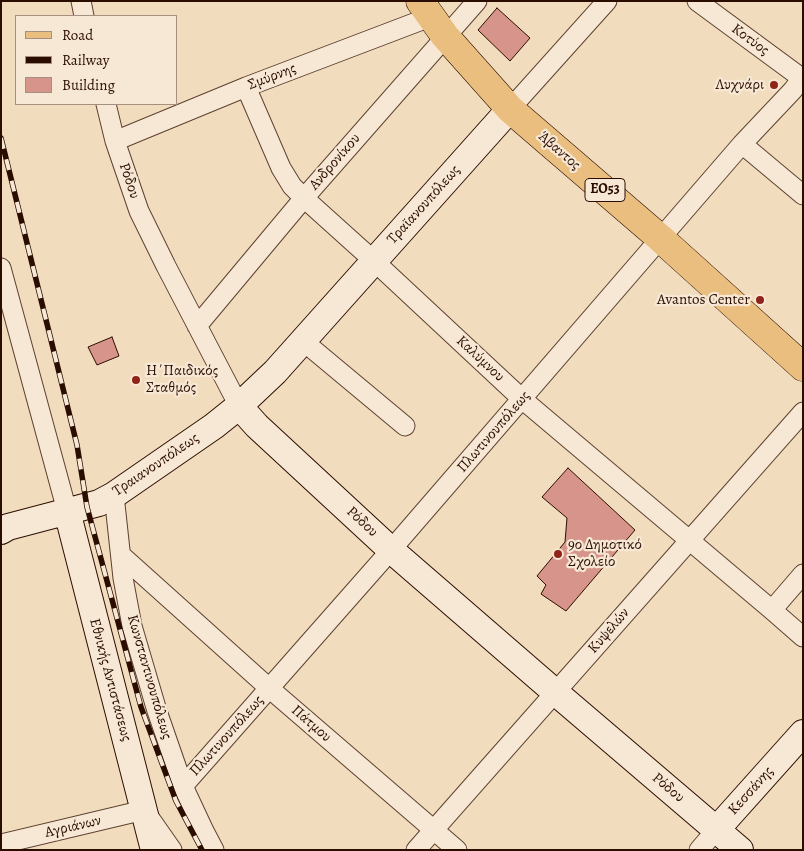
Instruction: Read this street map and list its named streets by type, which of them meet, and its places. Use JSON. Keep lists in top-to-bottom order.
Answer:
{
  "streets": {
    "main road": ["Άβαντος", "ΕΟ53"],
    "street": [
      "Κοτύος",
      "Σμύρνης",
      "Ανδρονίκου",
      "Ρόδου",
      "Τραϊανουπόλεως",
      "Καλύμνου",
      "Πλωτινουπόλεως",
      "Τραιανουπόλεως",
      "Κυψελών",
      "Κωνσταντινουπόλεως",
      "Εθνικής Αντιστάσεως",
      "Πάτμου",
      "Κεσσάνης",
      "Αγριάνων"
    ]
  },
  "crossings": [
    ["Κοτύος", "Πλωτινουπόλεως"],
    ["Σμύρνης", "Άβαντος"],
    ["Σμύρνης", "Ανδρονίκου"],
    ["Σμύρνης", "Ρόδου"],
    ["Σμύρνης", "Καλύμνου"],
    ["Άβαντος", "Ανδρονίκου"],
    ["Άβαντος", "Τραϊανουπόλεως"],
    ["Άβαντος", "Πλωτινουπόλεως"],
    ["Ανδρονίκου", "Ρόδου"],
    ["Ανδρονίκου", "Καλύμνου"],
    ["Ρόδου", "Τραϊανουπόλεως"],
    ["Ρόδου", "Πλωτινουπόλεως"],
    ["Ρόδου", "Τραιανουπόλεως"],
    ["Ρόδου", "Κυψελών"],
    ["Ρόδου", "Κεσσάνης"],
    ["Τραϊανουπόλεως", "Καλύμνου"],
    ["Τραϊανουπόλεως", "Τραιανουπόλεως"],
    ["Καλύμνου", "Πλωτινουπόλεως"],
    ["Καλύμνου", "Κυψελών"],
    ["Πλωτινουπόλεως", "Κωνσταντινουπόλεως"],
    ["Πλωτινουπόλεως", "Πάτμου"],
    ["Τραιανουπόλεως", "Κωνσταντινουπόλεως"],
    ["Τραιανουπόλεως", "Εθνικής Αντιστάσεως"],
    ["Κυψελών", "Πάτμου"],
    ["Κωνσταντινουπόλεως", "Πάτμου"],
    ["Εθνικής Αντιστάσεως", "Αγριάνων"]
  ],
  "places": [
    "Λυχνάρι",
    "Avantos Center",
    "Η΄Παιδικός Σταθμός",
    "9ο Δημοτικό Σχολείο"
  ],
  "legend": ["Road", "Railway", "Building"]
}
